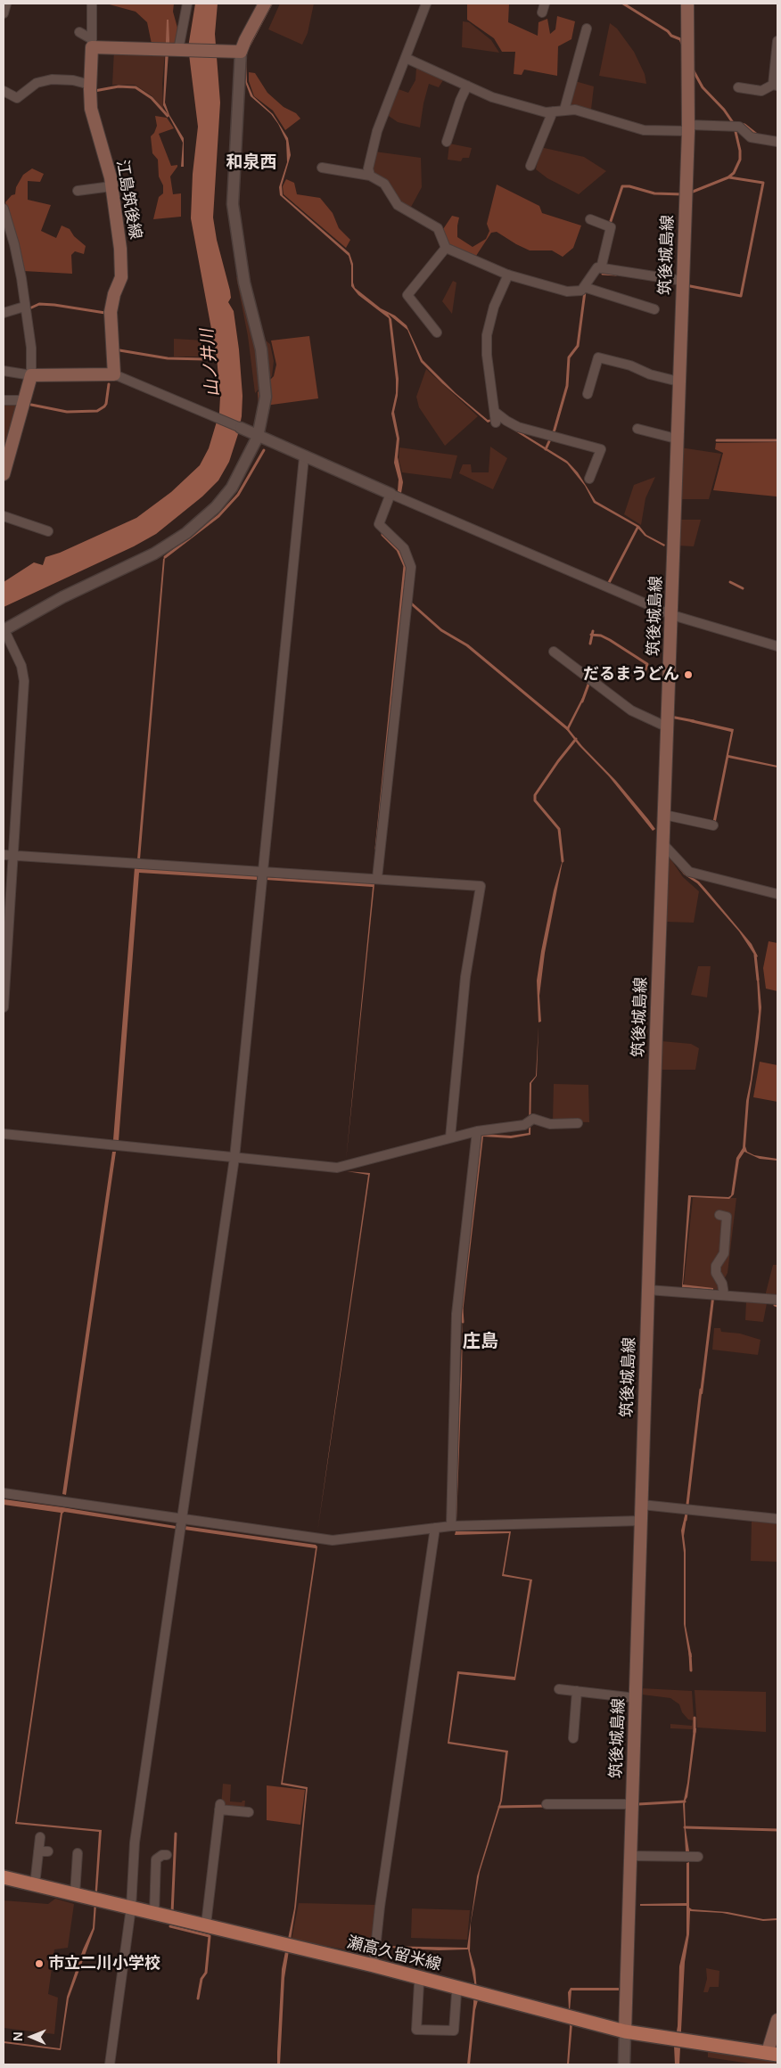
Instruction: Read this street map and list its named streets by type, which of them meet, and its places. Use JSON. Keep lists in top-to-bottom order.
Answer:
{
  "streets": {
    "main road": ["江島筑後線", "筑後城島線", "瀬高久留米線"]
  },
  "crossings": [
    ["筑後城島線", "瀬高久留米線"]
  ],
  "districts": ["和泉西", "庄島"],
  "water": ["山ノ井川"],
  "places": ["だるまうどん", "市立二川小学校"],
  "north": "left"
}
